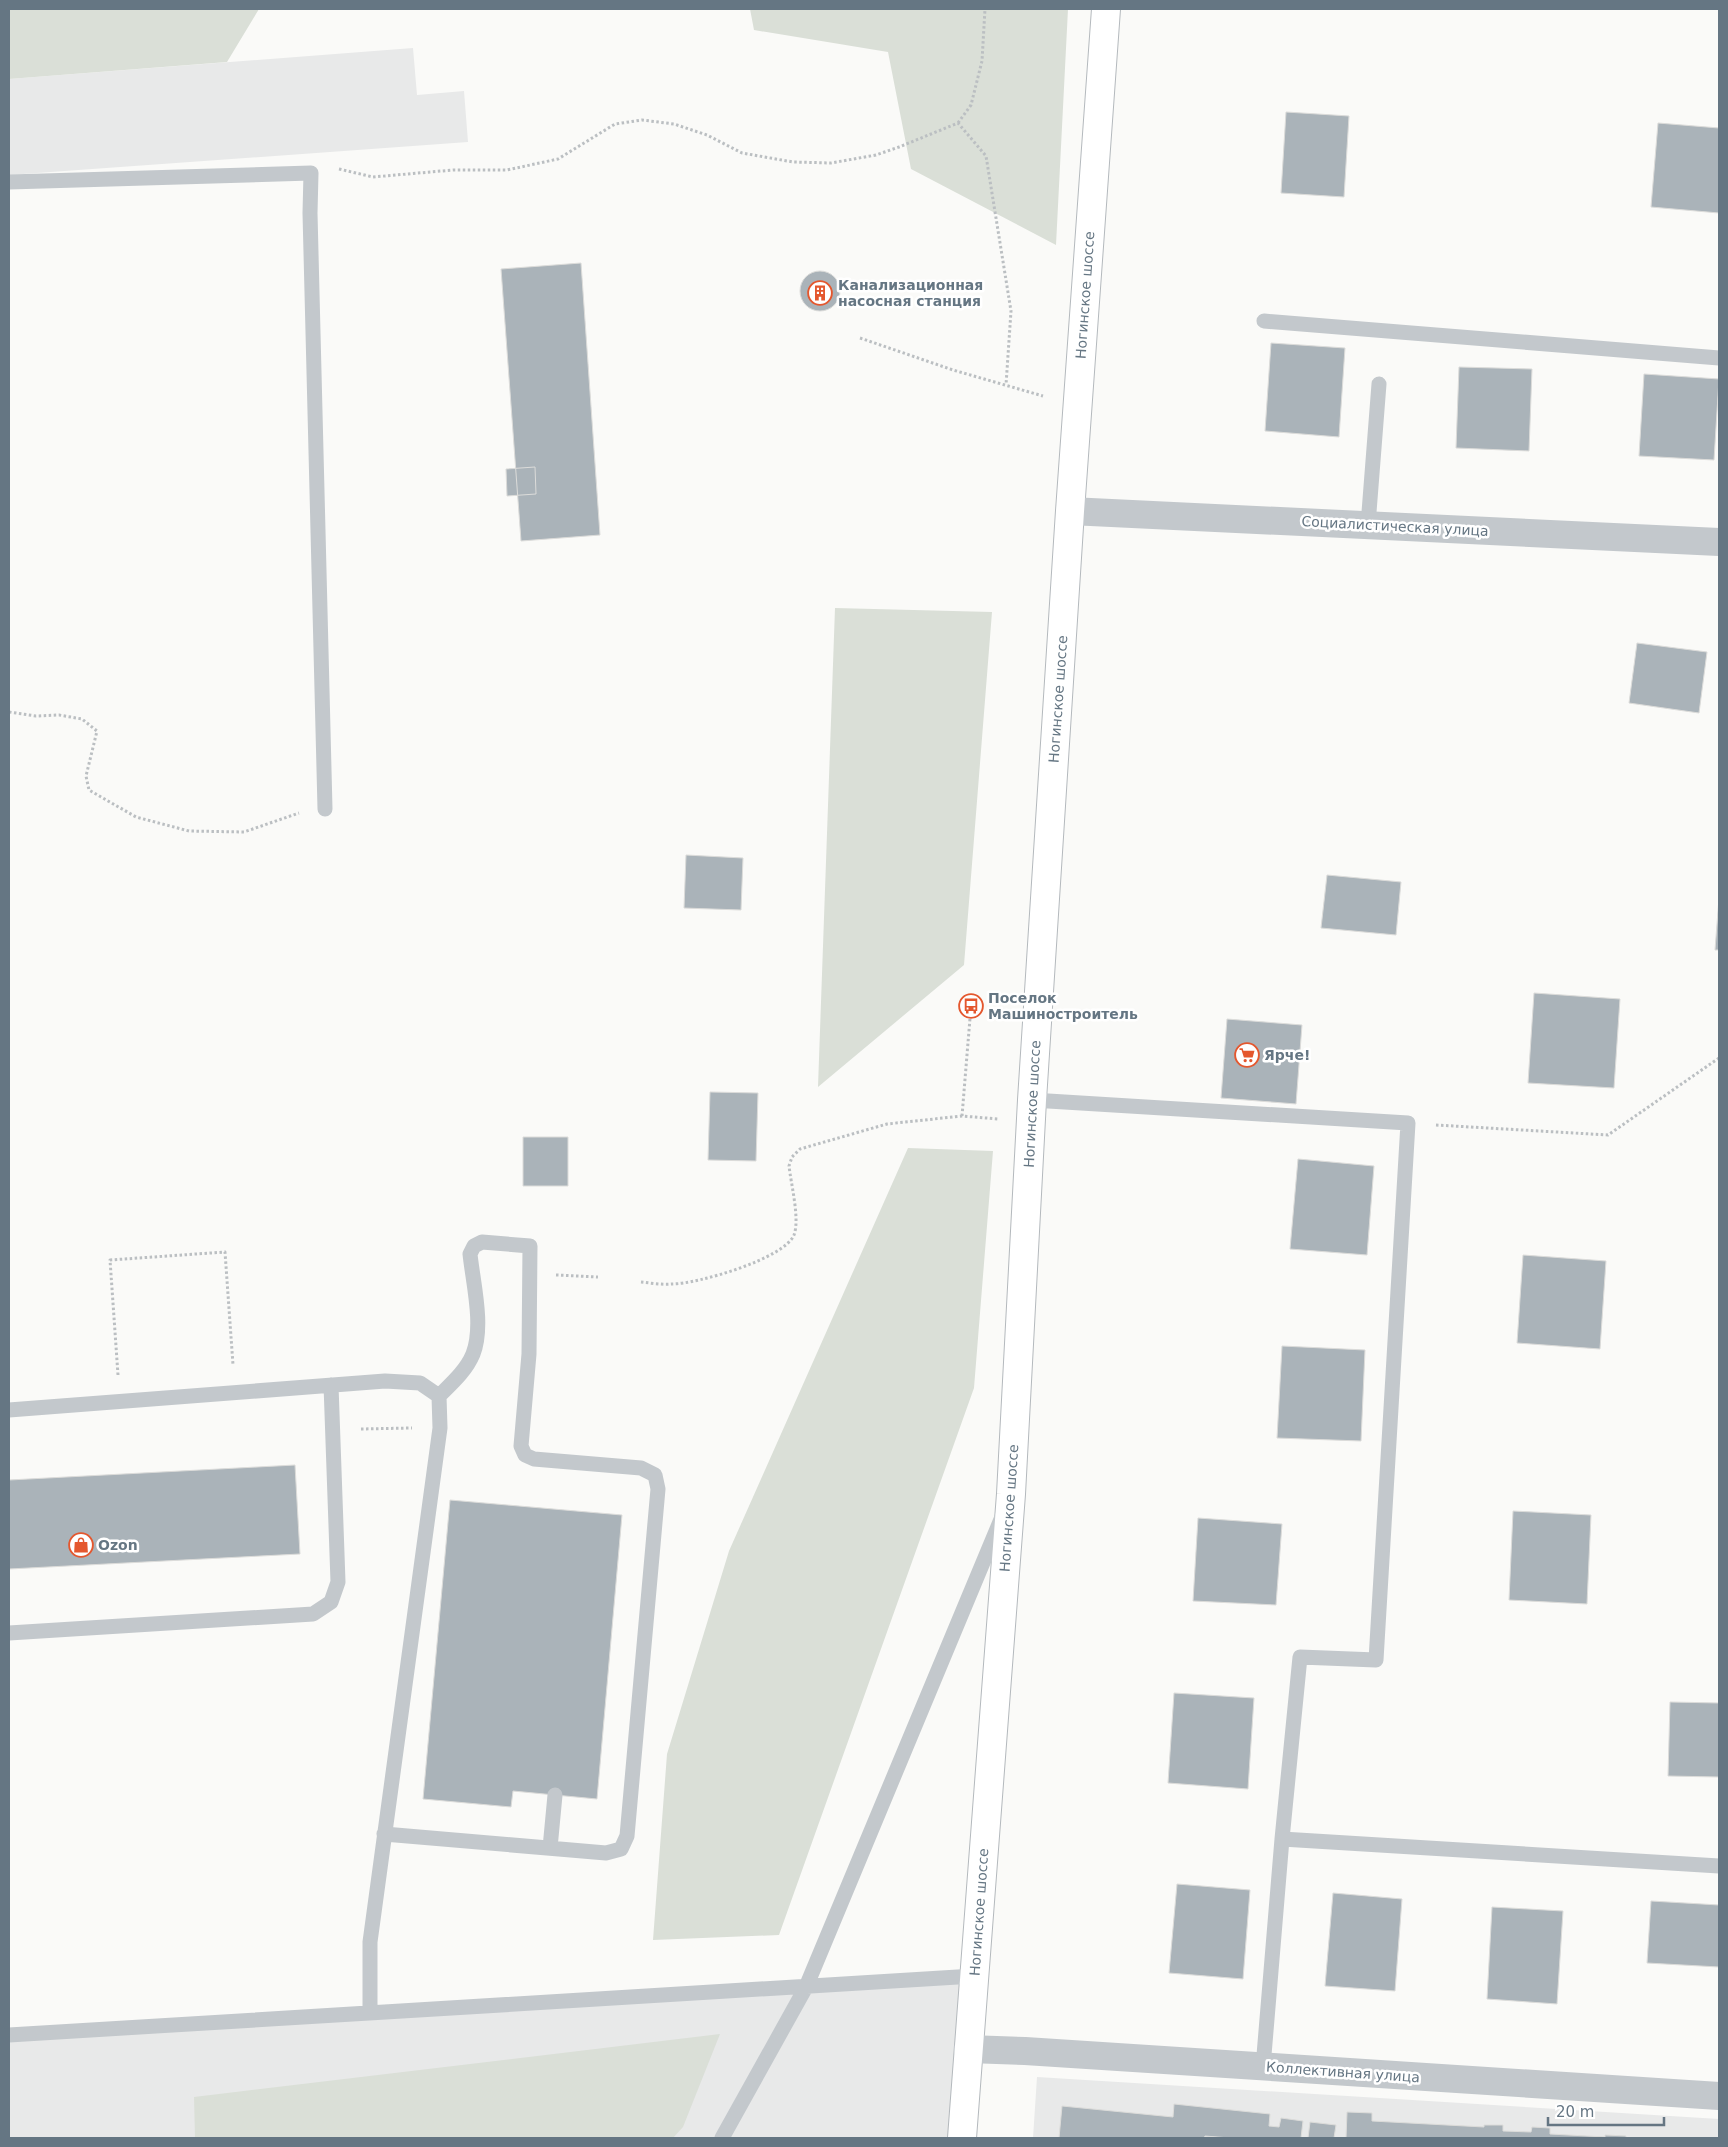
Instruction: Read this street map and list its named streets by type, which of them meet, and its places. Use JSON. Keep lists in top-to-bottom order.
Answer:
{
  "streets": {
    "highway": ["Ногинское шоссе"],
    "street": ["Социалистическая улица", "Коллективная улица"]
  },
  "crossings": [
    ["Ногинское шоссе", "Социалистическая улица"],
    ["Ногинское шоссе", "Коллективная улица"]
  ],
  "places": {
    "building": ["Канализационная насосная станция"],
    "bus stop": ["Поселок Машиностроитель"],
    "supermarket": ["Ярче!"],
    "shop": ["Ozon"]
  },
  "scale_bar": "20 m"
}
